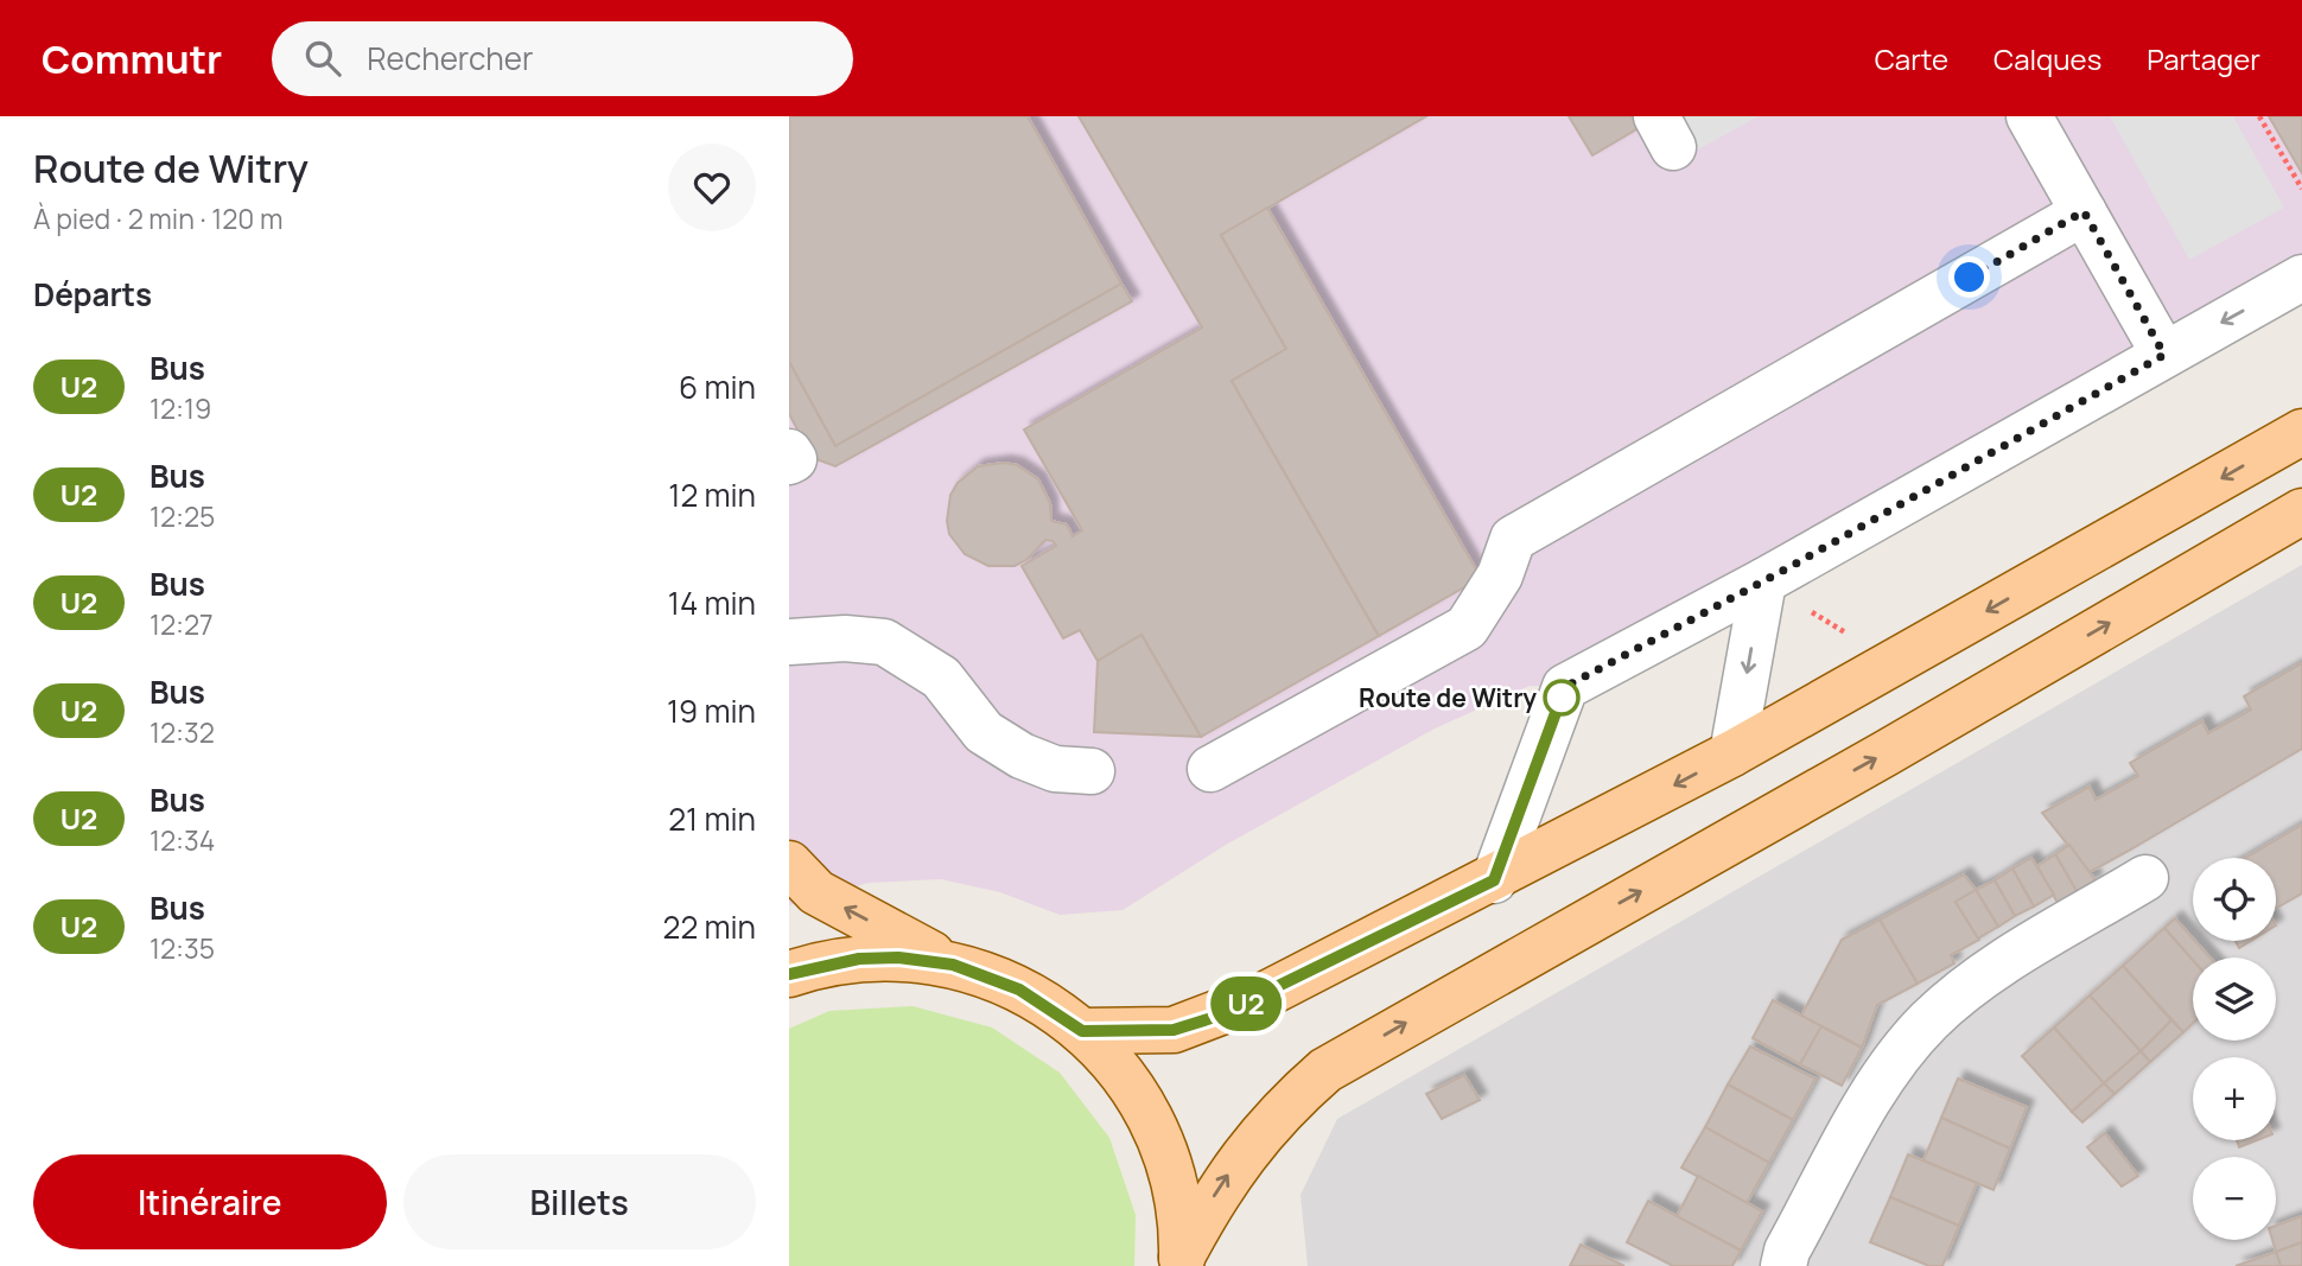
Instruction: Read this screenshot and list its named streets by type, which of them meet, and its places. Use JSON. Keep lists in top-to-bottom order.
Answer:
{
  "places": ["Route de Witry"],
  "lines": ["bus line U2"],
  "page": {
    "header": "Commutr",
    "search": "Rechercher",
    "nav": ["Carte", "Calques", "Partager"],
    "heading": [
      ["Route de Witry", "À pied · 2 min · 120 m"],
      "Départs"
    ],
    "on_map": "U2",
    "list": [
      {
        "mark": "U2",
        "name": "Bus",
        "note": "12:19",
        "value": "6 min"
      },
      {
        "mark": "U2",
        "name": "Bus",
        "note": "12:25",
        "value": "12 min"
      },
      {
        "mark": "U2",
        "name": "Bus",
        "note": "12:27",
        "value": "14 min"
      },
      {
        "mark": "U2",
        "name": "Bus",
        "note": "12:32",
        "value": "19 min"
      },
      {
        "mark": "U2",
        "name": "Bus",
        "note": "12:34",
        "value": "21 min"
      },
      {
        "mark": "U2",
        "name": "Bus",
        "note": "12:35",
        "value": "22 min"
      }
    ],
    "map_buttons": ["+", "−"],
    "buttons": ["Itinéraire", "Billets"]
  }
}
